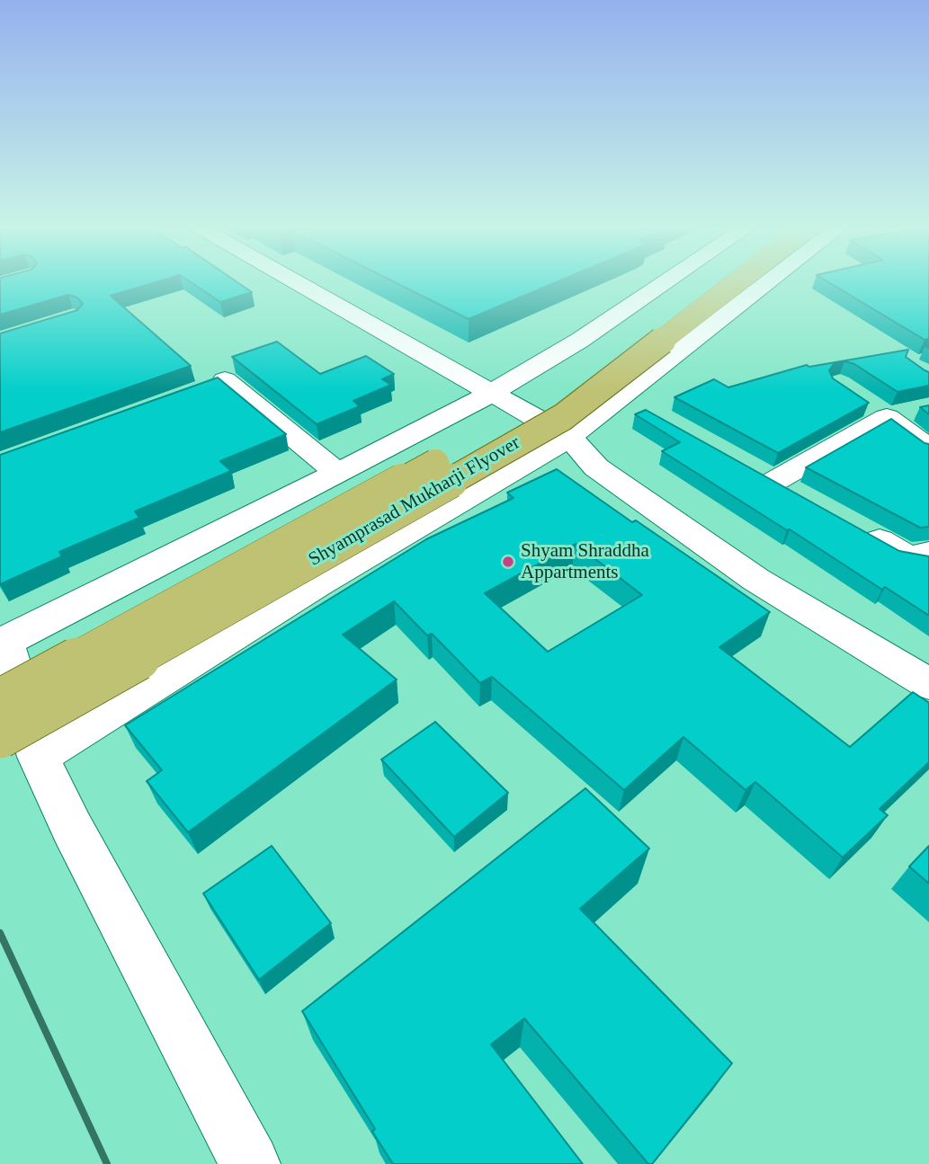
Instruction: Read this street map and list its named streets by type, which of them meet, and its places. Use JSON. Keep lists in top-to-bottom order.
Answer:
{
  "streets": {
    "main road": ["Shyamprasad Mukharji Flyover"]
  },
  "places": ["Shyam Shraddha Appartments"]
}
